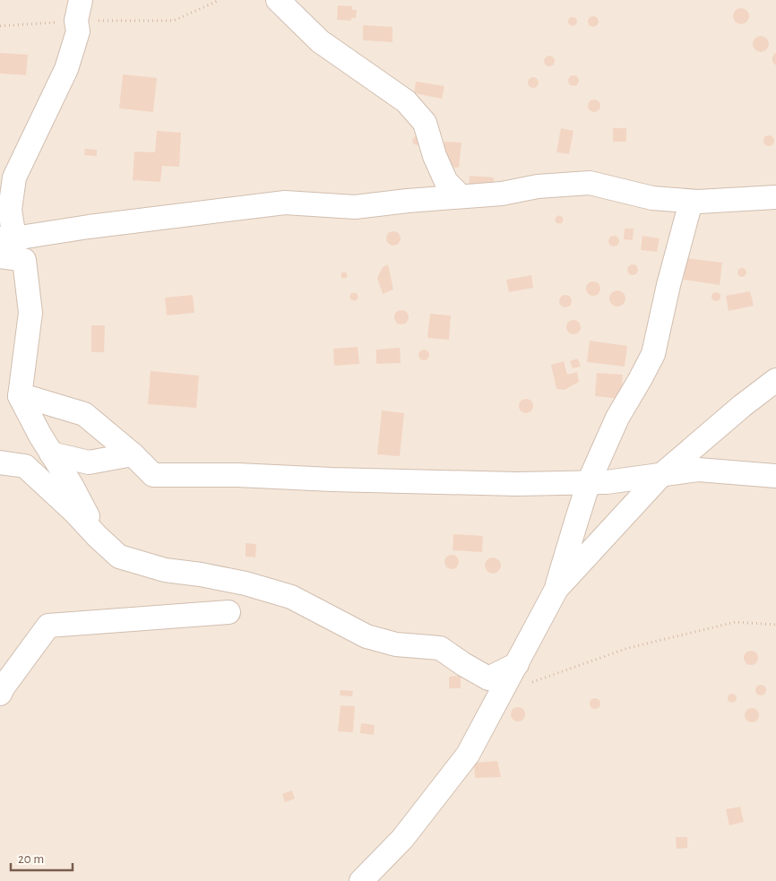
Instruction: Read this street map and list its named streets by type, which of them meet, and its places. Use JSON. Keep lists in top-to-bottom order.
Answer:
{
  "scale_bar": "20 m"
}
